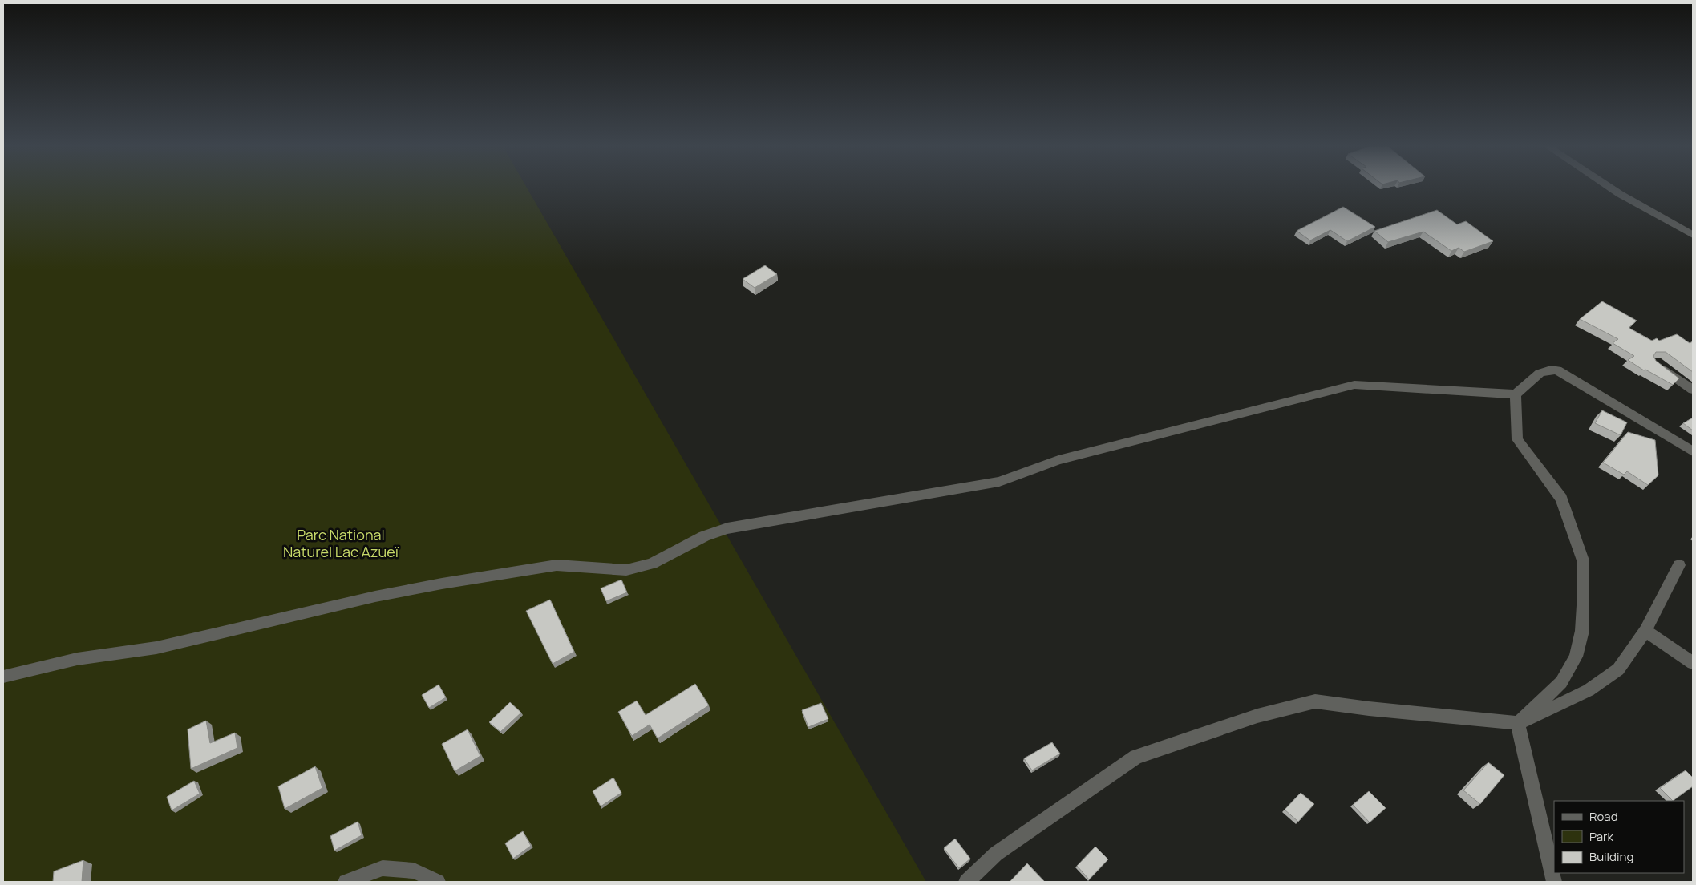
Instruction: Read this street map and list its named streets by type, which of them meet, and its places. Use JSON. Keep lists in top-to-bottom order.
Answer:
{
  "parks": ["Parc National Naturel Lac Azueï"],
  "legend": ["Road", "Park", "Building"]
}
